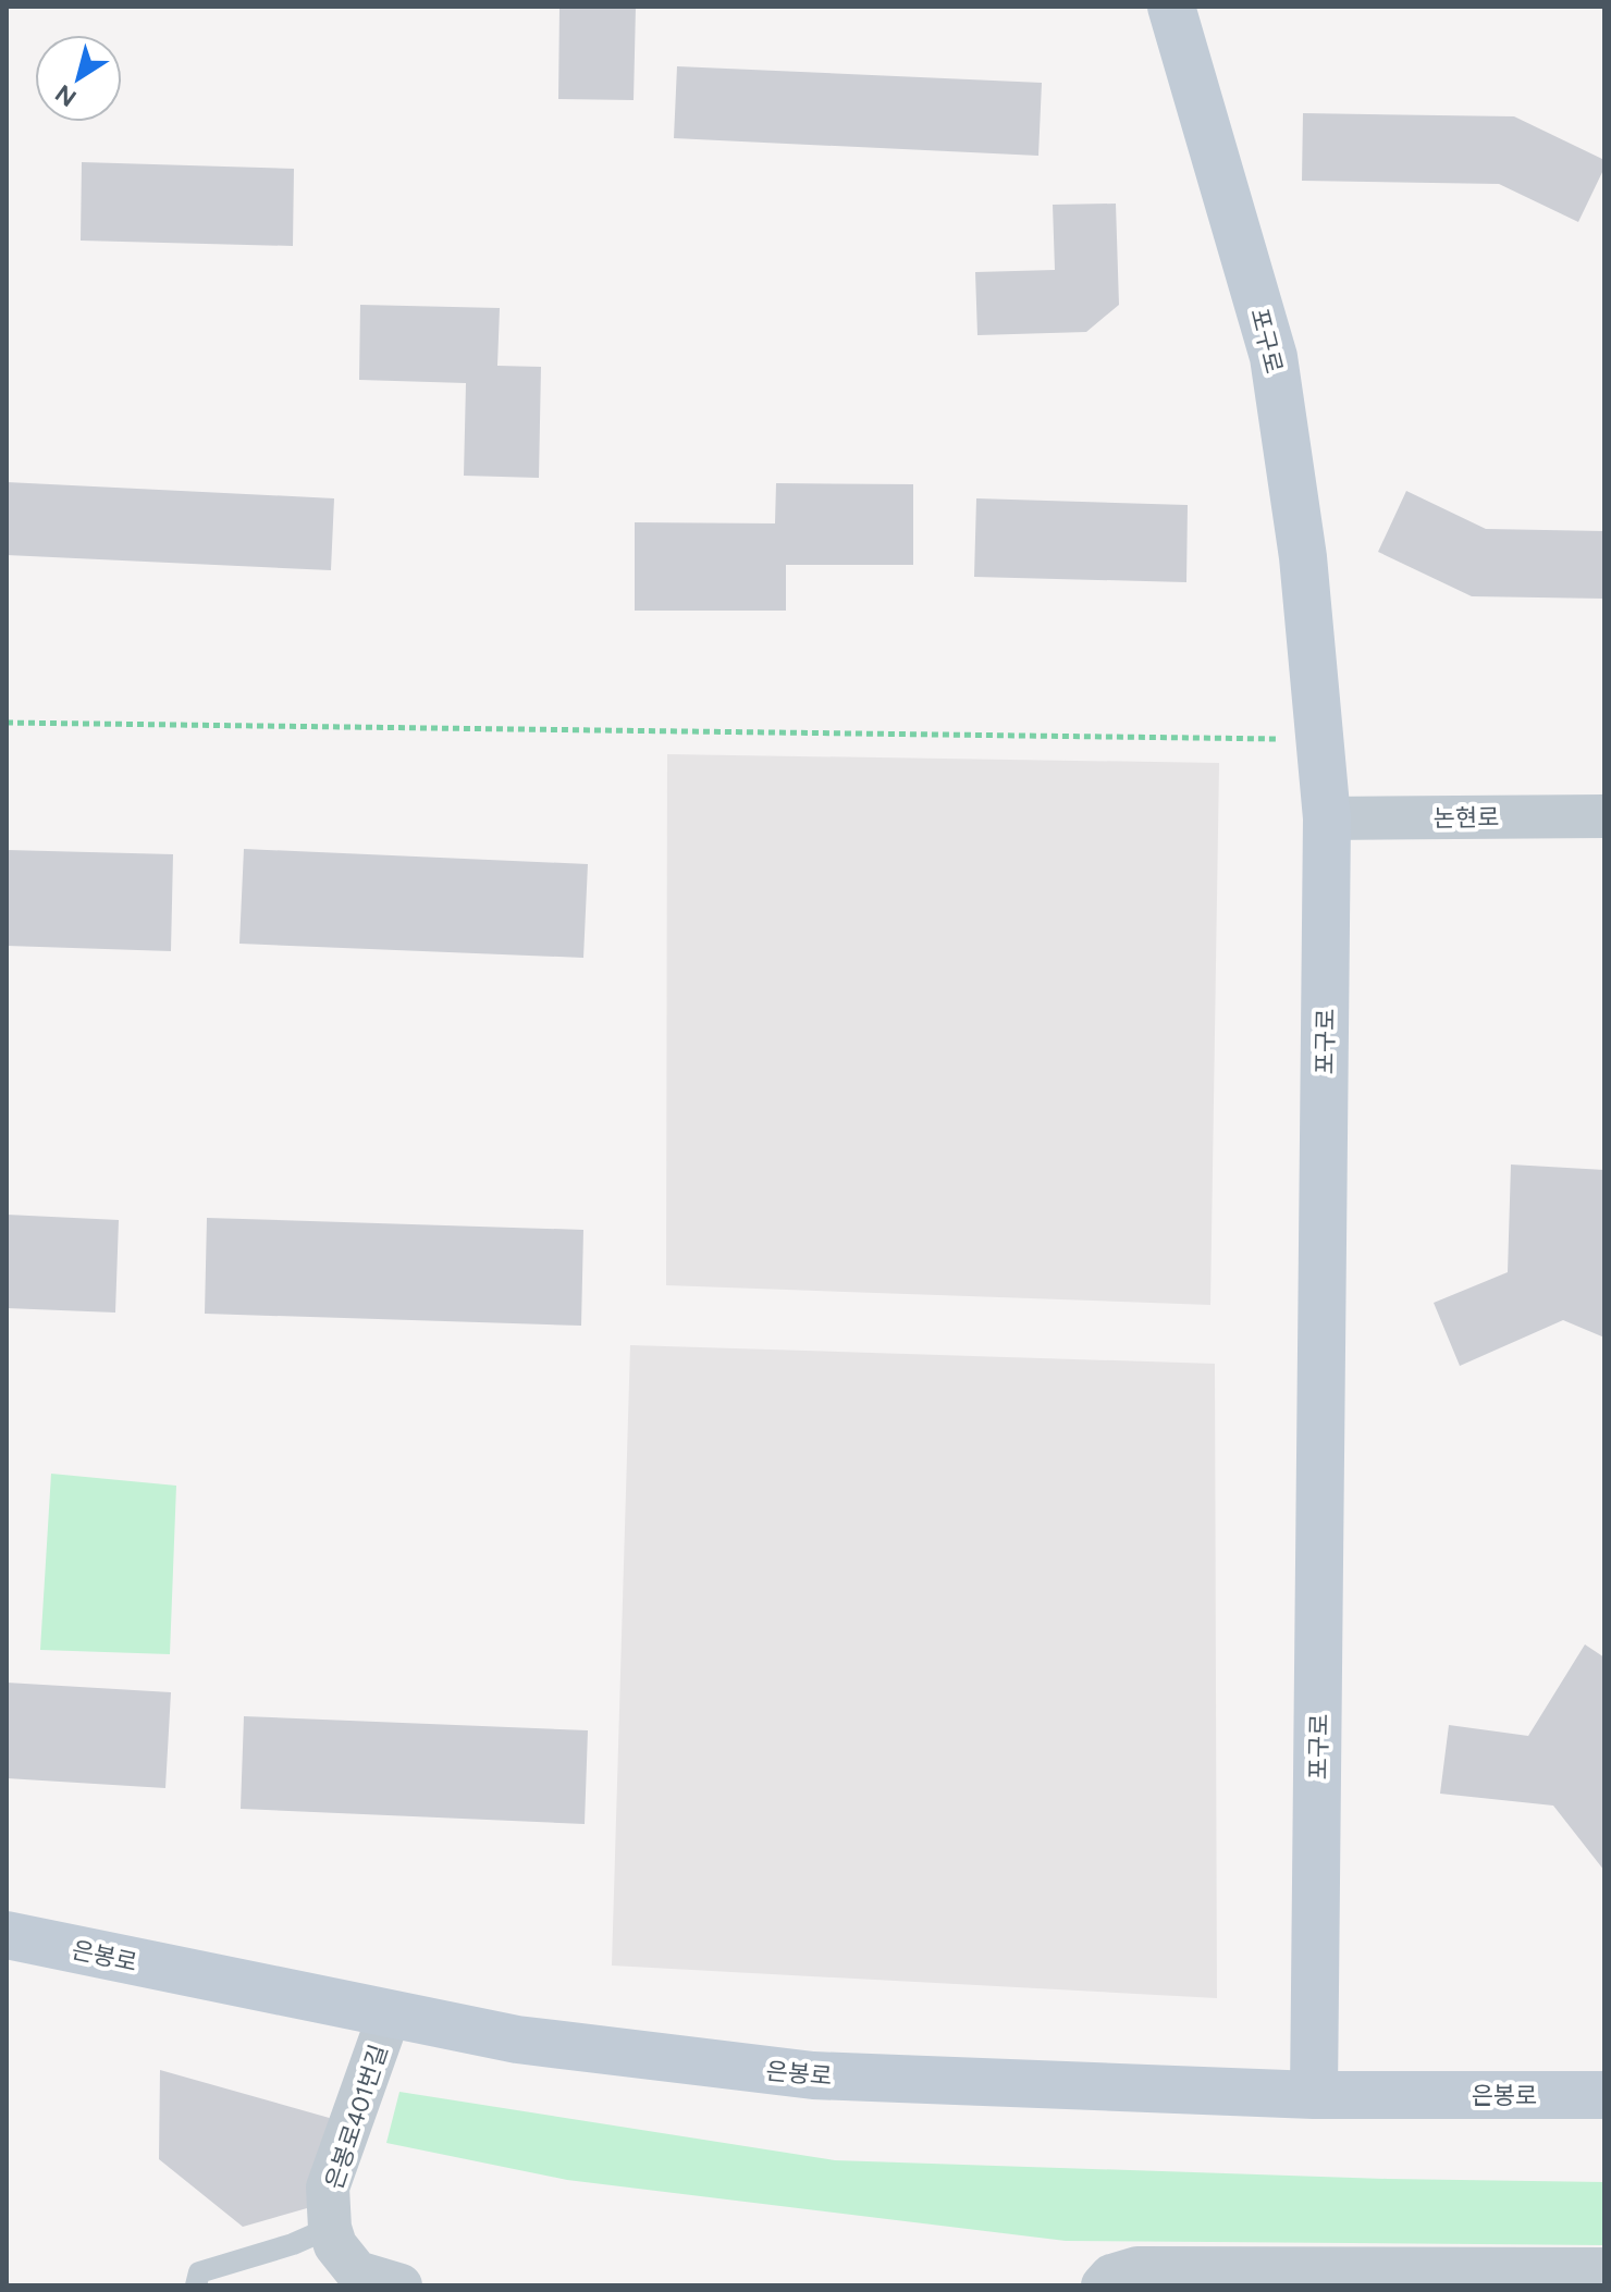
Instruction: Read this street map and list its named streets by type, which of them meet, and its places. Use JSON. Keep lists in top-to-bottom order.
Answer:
{
  "streets": {
    "street": [
      "포구로",
      "논현로",
      "은봉로",
      "은봉로401번길"
    ]
  },
  "crossings": [
    ["포구로", "논현로"],
    ["포구로", "은봉로"],
    ["은봉로", "은봉로401번길"]
  ],
  "north": "bottom left"
}
